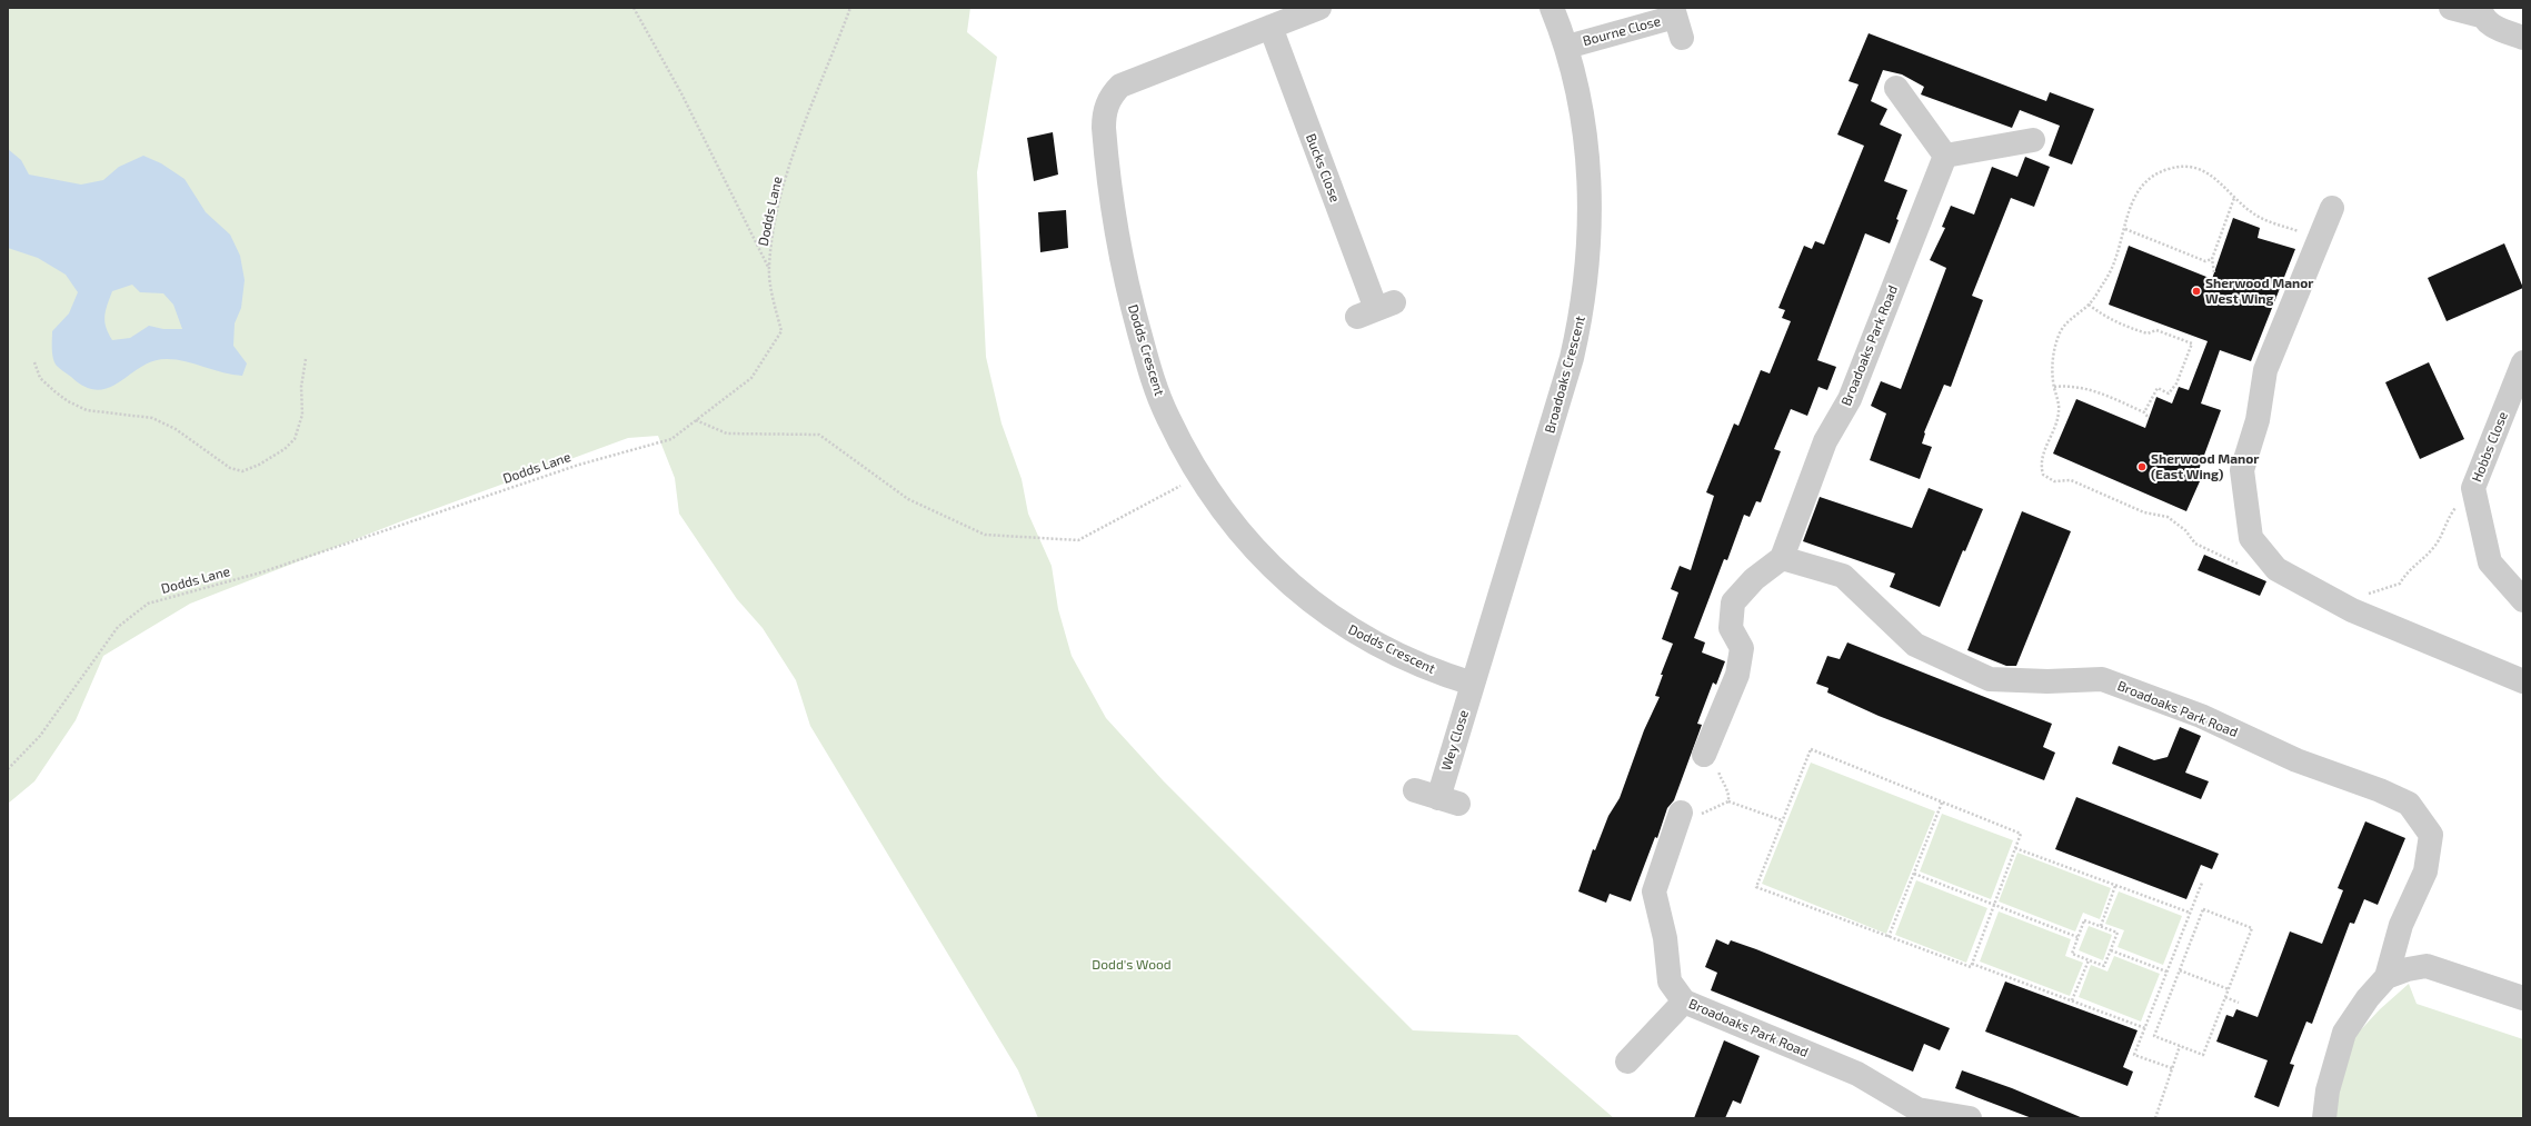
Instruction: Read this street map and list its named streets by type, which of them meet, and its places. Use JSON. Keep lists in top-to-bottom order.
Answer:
{
  "streets": {
    "street": [
      "Bourne Close",
      "Bucks Close",
      "Broadoaks Park Road",
      "Dodds Crescent",
      "Broadoaks Crescent",
      "Hobbs Close",
      "Wey Close"
    ],
    "path": ["Dodds Lane"]
  },
  "crossings": [
    ["Bourne Close", "Broadoaks Crescent"],
    ["Bucks Close", "Dodds Crescent"],
    ["Dodds Crescent", "Broadoaks Crescent"],
    ["Dodds Crescent", "Wey Close"],
    ["Broadoaks Crescent", "Wey Close"]
  ],
  "parks": ["Dodd's Wood"],
  "places": ["Sherwood Manor West Wing", "Sherwood Manor (East Wing)"]
}
